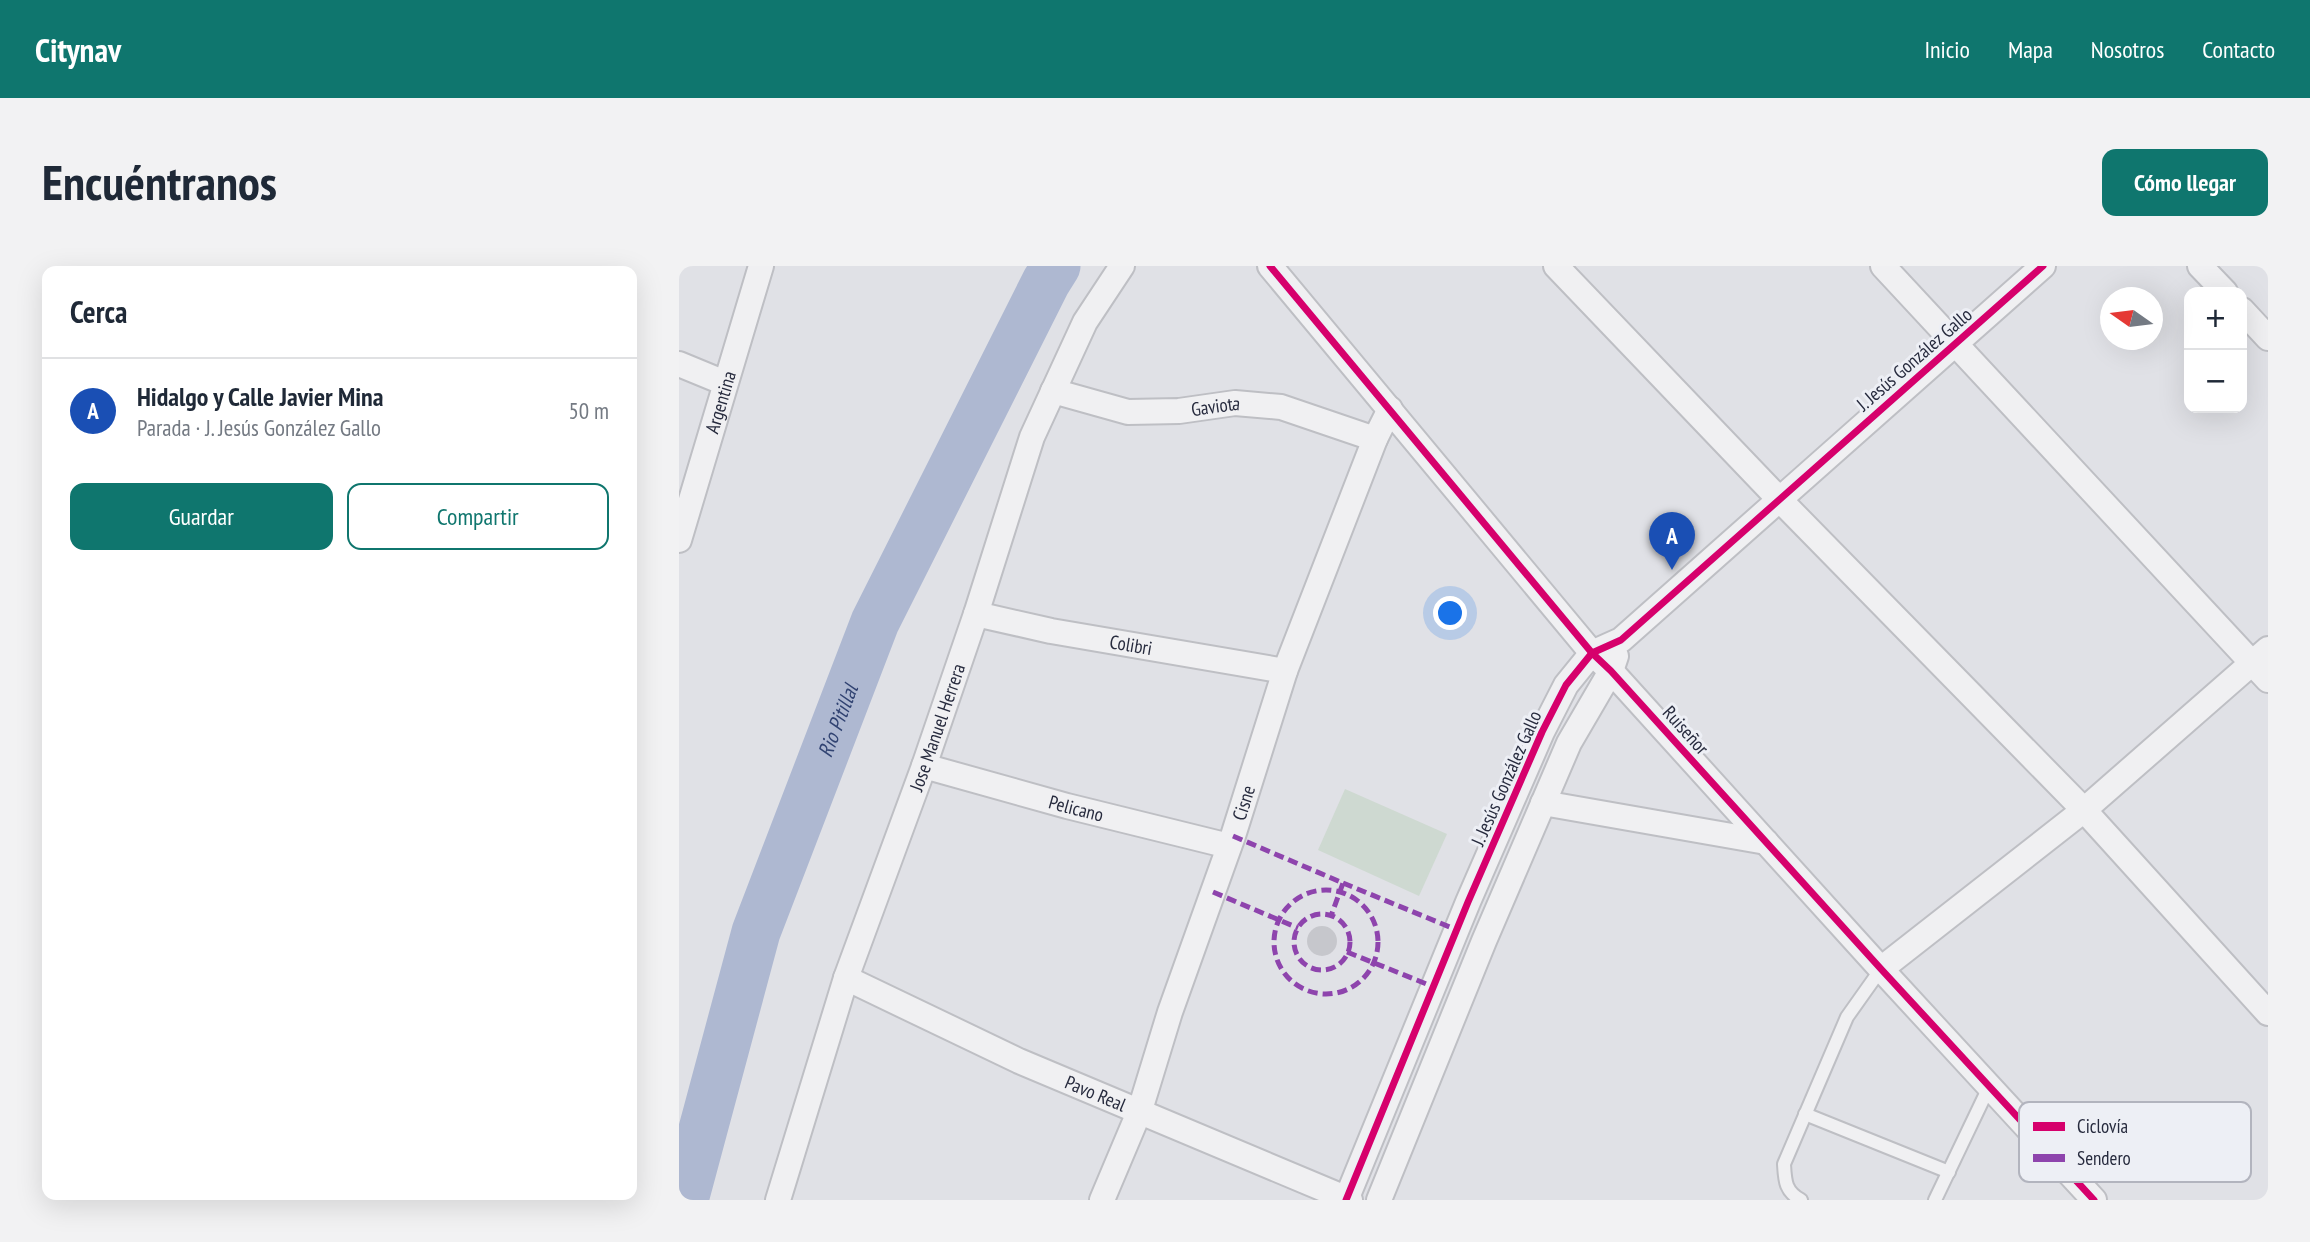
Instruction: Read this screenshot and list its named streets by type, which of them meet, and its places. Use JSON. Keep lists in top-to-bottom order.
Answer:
{
  "streets": {
    "street": [
      "J. Jesús González Gallo",
      "Argentina",
      "Gaviota",
      "Colibri",
      "Jose Manuel Herrera",
      "Ruiseñor",
      "Cisne",
      "Pelicano",
      "Pavo Real"
    ]
  },
  "crossings": [
    ["J. Jesús González Gallo", "Ruiseñor"],
    ["J. Jesús González Gallo", "Pavo Real"],
    ["Gaviota", "Jose Manuel Herrera"],
    ["Gaviota", "Cisne"],
    ["Colibri", "Jose Manuel Herrera"],
    ["Colibri", "Cisne"],
    ["Jose Manuel Herrera", "Pelicano"],
    ["Jose Manuel Herrera", "Pavo Real"],
    ["Ruiseñor", "Cisne"],
    ["Cisne", "Pelicano"],
    ["Cisne", "Pavo Real"]
  ],
  "water": ["Rio Pitillal"],
  "legend": ["Ciclovía", "Sendero"],
  "north": "left",
  "page": {
    "header": "Citynav",
    "nav": [
      "Inicio",
      "Mapa",
      "Nosotros",
      "Contacto"
    ],
    "buttons": [
      "Cómo llegar",
      ["Guardar", "Compartir"]
    ],
    "title": "Encuéntranos",
    "heading": "Cerca",
    "map_buttons": ["+", "−"],
    "list": [
      {
        "mark": "A",
        "name": "Hidalgo y Calle Javier Mina",
        "note": "Parada · J. Jesús González Gallo",
        "value": "50 m"
      }
    ],
    "pins": "A"
  }
}
